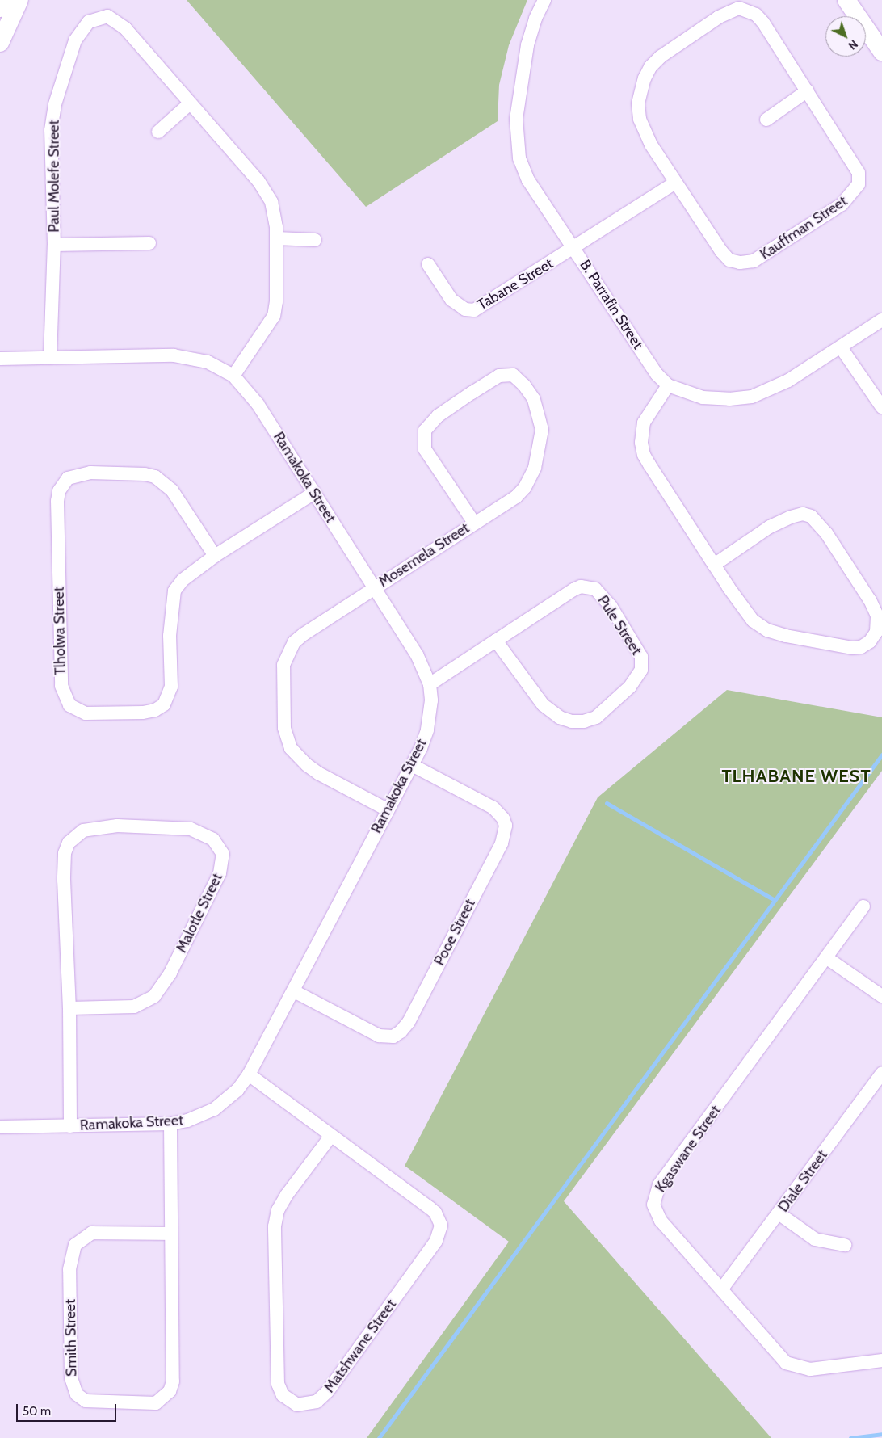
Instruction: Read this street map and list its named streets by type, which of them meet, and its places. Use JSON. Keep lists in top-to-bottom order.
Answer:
{
  "streets": {
    "street": [
      "Paul Molefe Street",
      "Kauffman Street",
      "Tabane Street",
      "B. Parrafin Street",
      "Ramakoka Street",
      "Mosemela Street",
      "Pule Street",
      "Tlholwa Street",
      "Malotle Street",
      "Pooe Street",
      "Kgaswane Street",
      "Diale Street",
      "Smith Street",
      "Matshwane Street"
    ]
  },
  "crossings": [
    ["Paul Molefe Street", "Ramakoka Street"],
    ["Tabane Street", "B. Parrafin Street"],
    ["Ramakoka Street", "Mosemela Street"],
    ["Ramakoka Street", "Pule Street"],
    ["Ramakoka Street", "Tlholwa Street"],
    ["Ramakoka Street", "Malotle Street"],
    ["Ramakoka Street", "Pooe Street"],
    ["Ramakoka Street", "Smith Street"],
    ["Ramakoka Street", "Matshwane Street"],
    ["Kgaswane Street", "Diale Street"]
  ],
  "districts": ["TLHABANE WEST"],
  "scale_bar": "50 m",
  "north": "bottom right"
}
